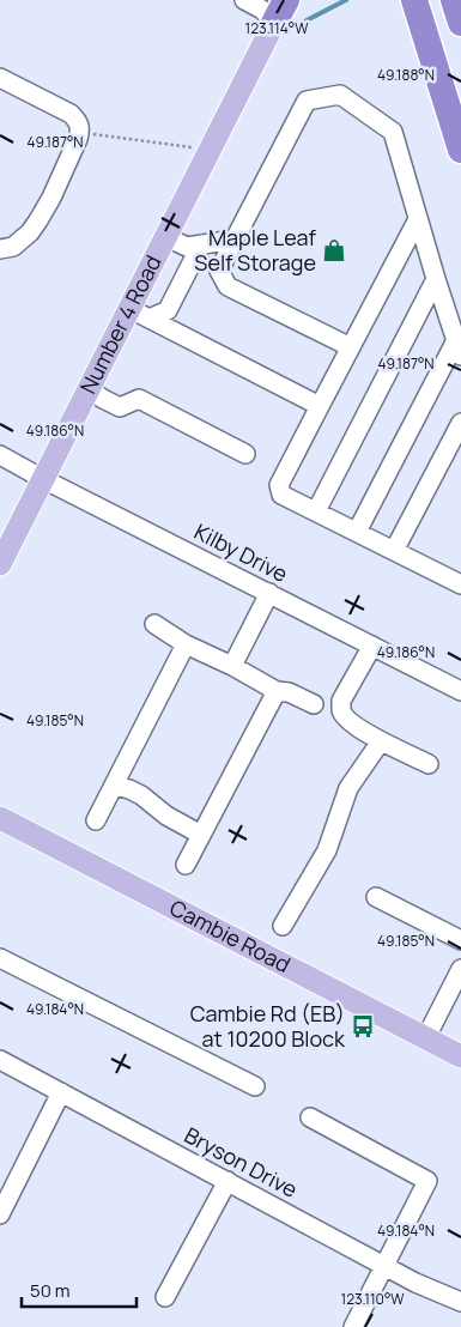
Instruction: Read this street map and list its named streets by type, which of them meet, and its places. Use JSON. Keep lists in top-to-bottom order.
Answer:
{
  "streets": {
    "main road": ["Number 4 Road", "Cambie Road"],
    "street": ["Kilby Drive", "Bryson Drive"]
  },
  "crossings": [
    ["Number 4 Road", "Kilby Drive"]
  ],
  "places": {
    "shop": ["Maple Leaf Self Storage"],
    "bus stop": ["Cambie Rd (EB) at 10200 Block"]
  },
  "scale_bar": "50 m",
  "coordinates": [
    "123.114°W",
    "49.188°N",
    "49.187°N",
    "49.186°N",
    "49.185°N",
    "49.184°N",
    "123.110°W"
  ]
}
